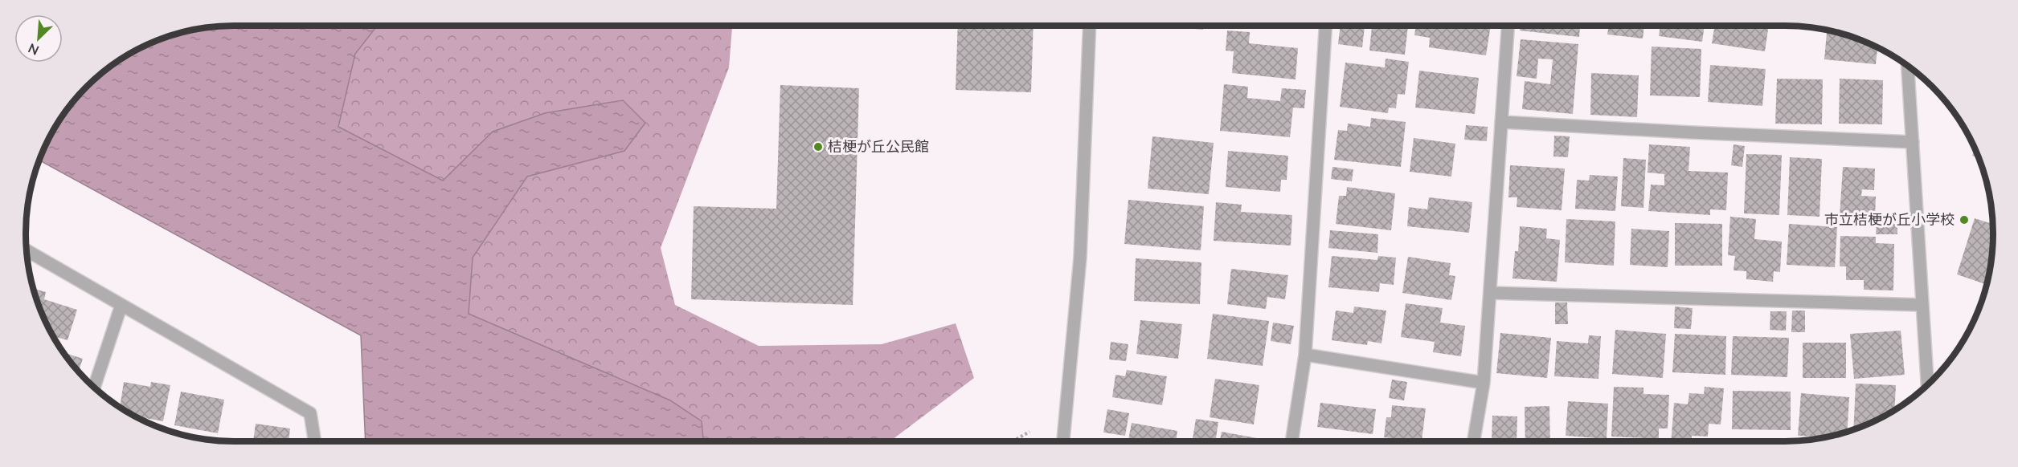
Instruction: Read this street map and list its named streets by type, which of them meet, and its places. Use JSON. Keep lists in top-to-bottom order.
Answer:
{
  "places": ["桔梗が丘公民館", "市立桔梗が丘小学校"],
  "north": "bottom left"
}
